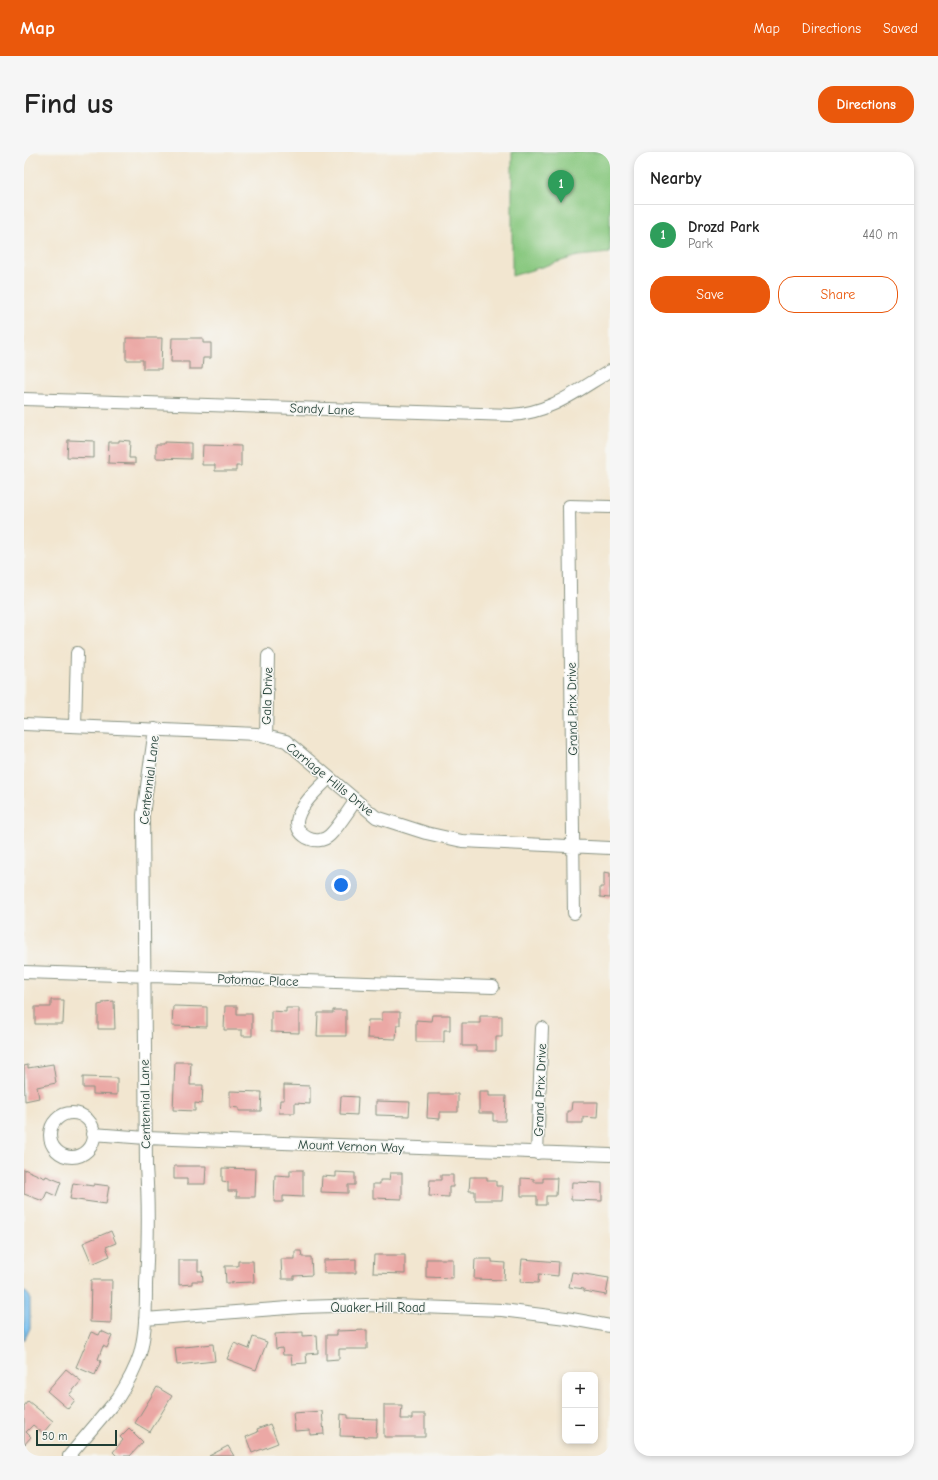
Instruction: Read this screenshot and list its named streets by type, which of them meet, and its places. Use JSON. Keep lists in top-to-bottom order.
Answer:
{
  "streets": {
    "street": [
      "Sandy Lane",
      "Gala Drive",
      "Grand Prix Drive",
      "Carriage Hills Drive",
      "Centennial Lane",
      "Potomac Place",
      "Mount Vernon Way",
      "Quaker Hill Road"
    ]
  },
  "crossings": [
    ["Gala Drive", "Carriage Hills Drive"],
    ["Grand Prix Drive", "Carriage Hills Drive"],
    ["Grand Prix Drive", "Mount Vernon Way"],
    ["Carriage Hills Drive", "Centennial Lane"],
    ["Centennial Lane", "Potomac Place"],
    ["Centennial Lane", "Mount Vernon Way"],
    ["Centennial Lane", "Quaker Hill Road"]
  ],
  "scale_bar": "50 m",
  "page": {
    "header": "Map",
    "nav": ["Map", "Directions", "Saved"],
    "buttons": [
      "Directions",
      ["Save", "Share"]
    ],
    "title": "Find us",
    "heading": "Nearby",
    "pins": "1",
    "list": [
      {
        "mark": "1",
        "name": "Drozd Park",
        "note": "Park",
        "value": "440 m"
      }
    ],
    "map_buttons": ["+", "−"],
    "scale": "50 m"
  }
}
